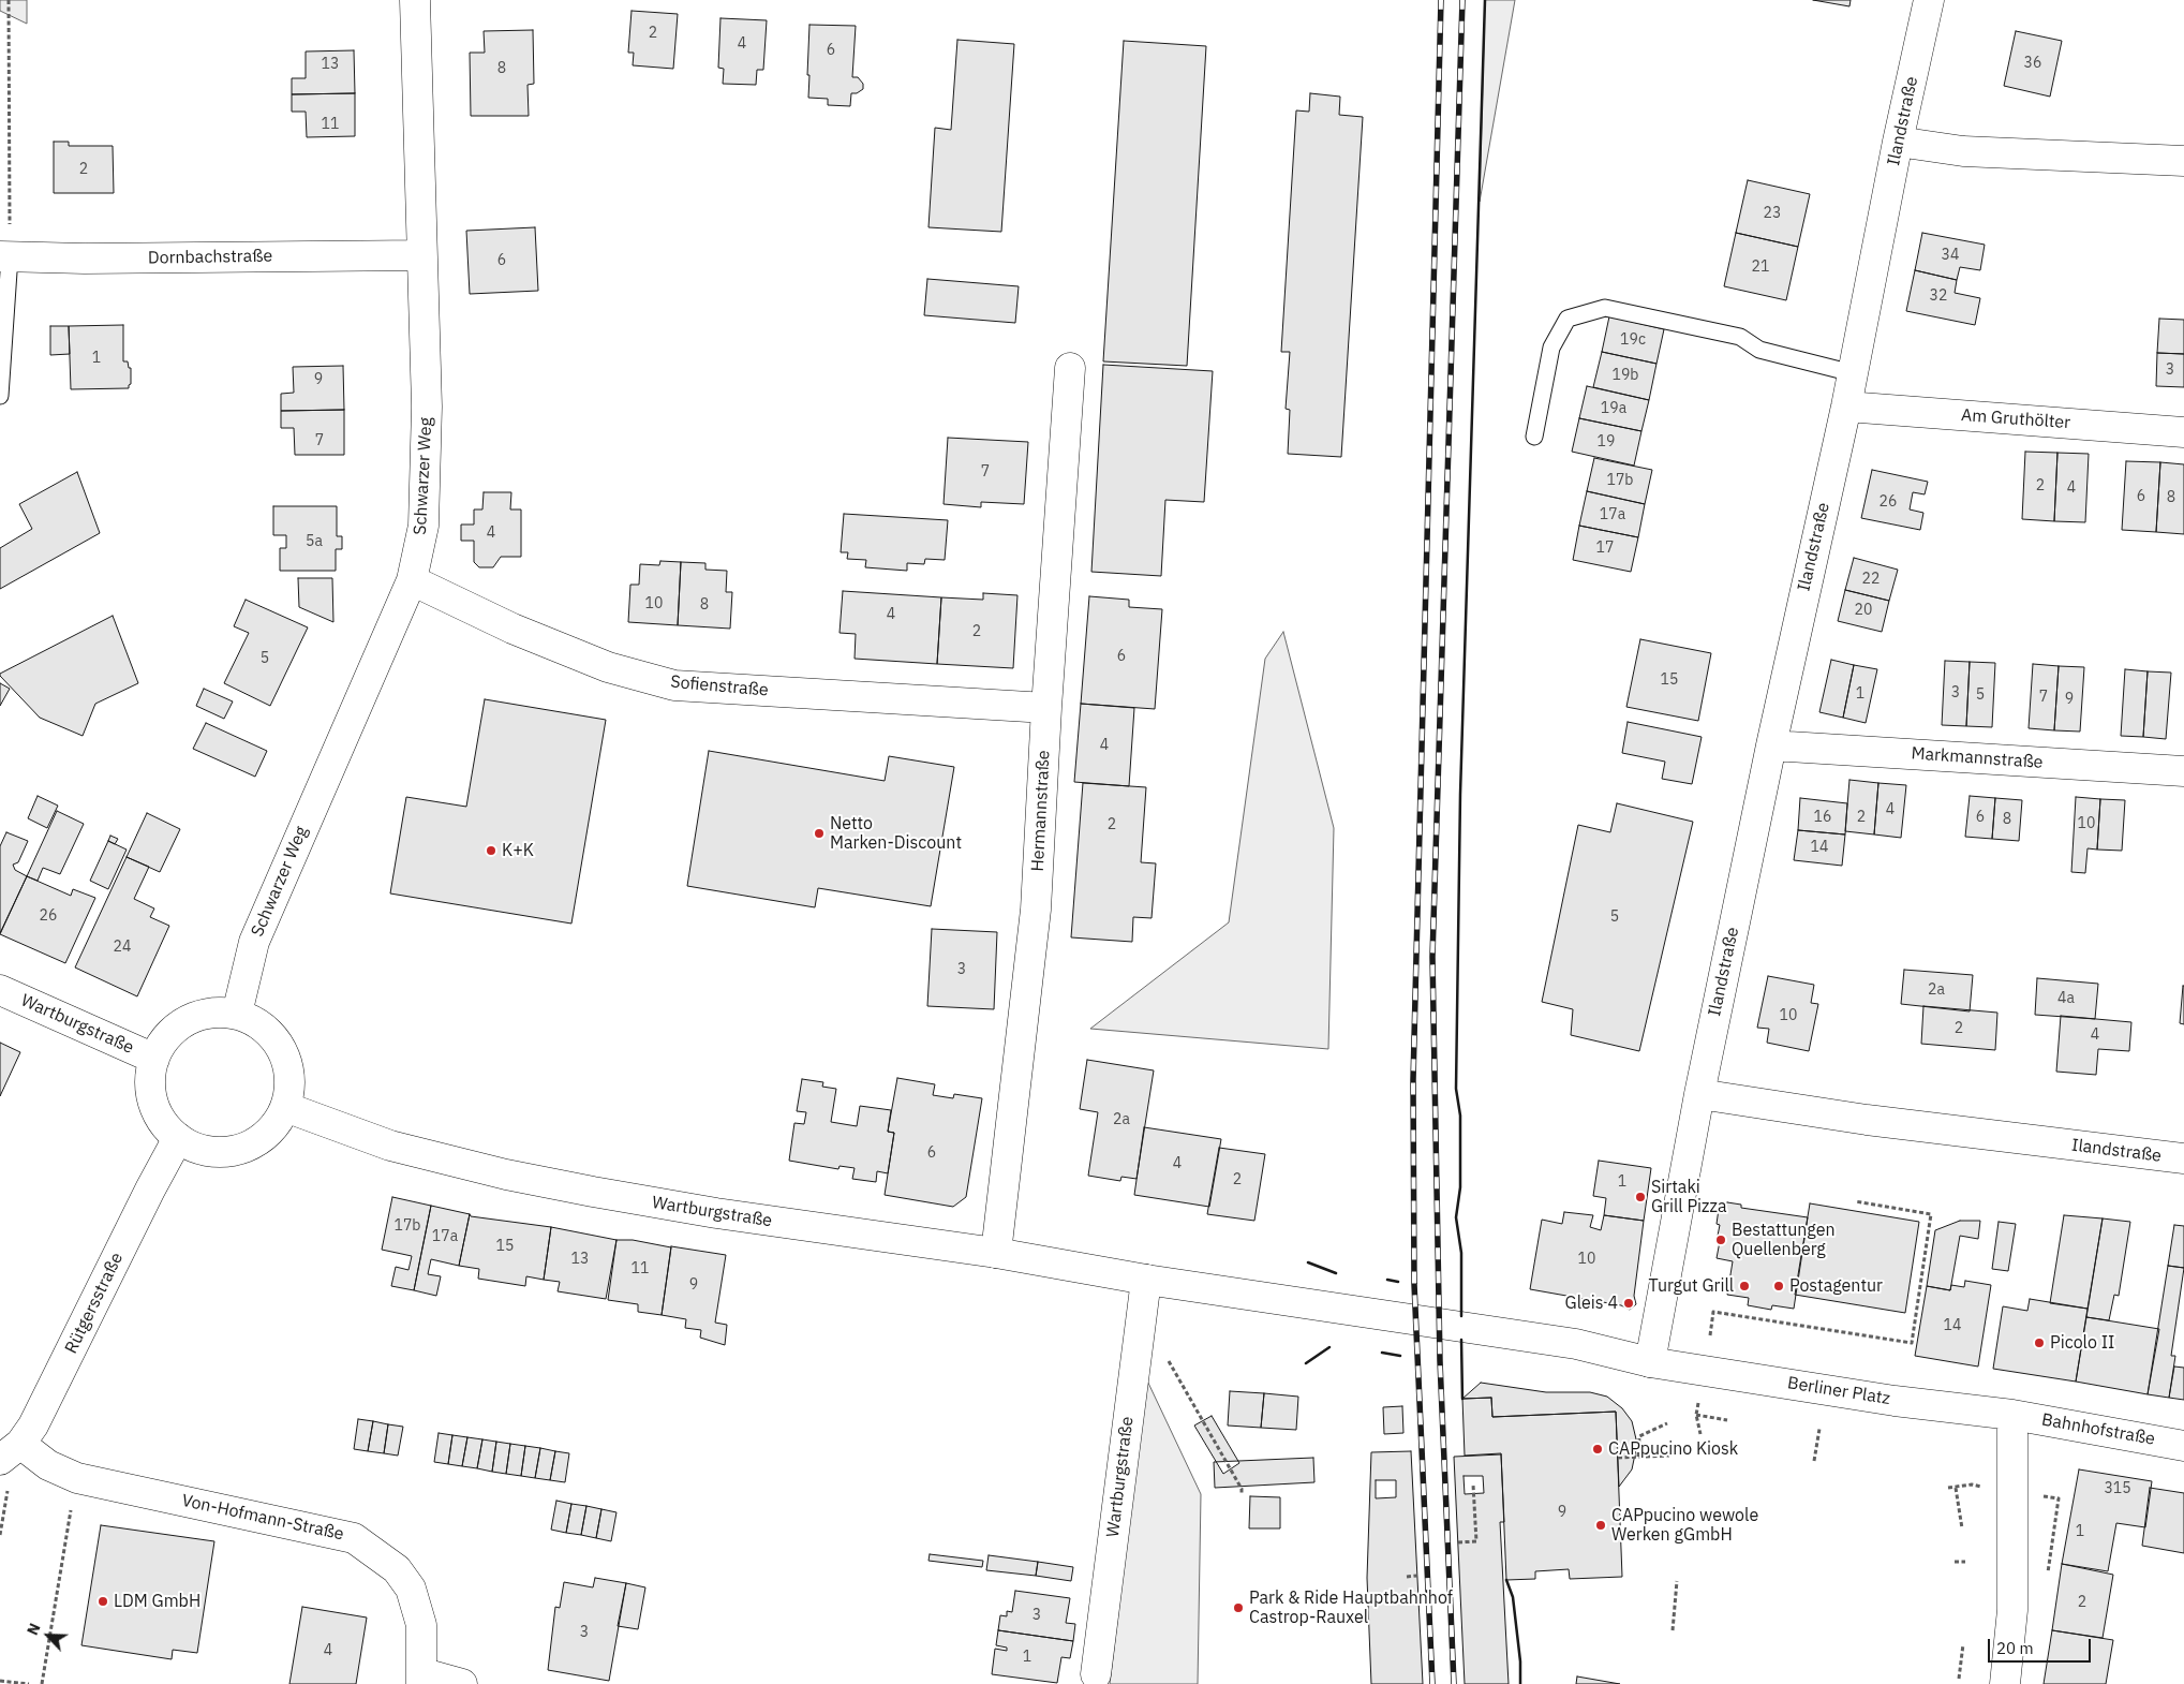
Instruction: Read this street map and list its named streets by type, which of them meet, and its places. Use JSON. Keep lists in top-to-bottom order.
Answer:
{
  "streets": {
    "street": [
      "Ilandstraße",
      "Dornbachstraße",
      "Am Gruthölter",
      "Schwarzer Weg",
      "Sofienstraße",
      "Markmannstraße",
      "Hermannstraße",
      "Wartburgstraße",
      "Rütgersstraße",
      "Berliner Platz",
      "Bahnhofstraße",
      "Von-Hofmann-Straße"
    ]
  },
  "crossings": [
    ["Ilandstraße", "Am Gruthölter"],
    ["Ilandstraße", "Markmannstraße"],
    ["Ilandstraße", "Berliner Platz"],
    ["Dornbachstraße", "Schwarzer Weg"],
    ["Schwarzer Weg", "Sofienstraße"],
    ["Schwarzer Weg", "Wartburgstraße"],
    ["Schwarzer Weg", "Rütgersstraße"],
    ["Sofienstraße", "Hermannstraße"],
    ["Hermannstraße", "Wartburgstraße"],
    ["Wartburgstraße", "Rütgersstraße"],
    ["Wartburgstraße", "Berliner Platz"],
    ["Rütgersstraße", "Von-Hofmann-Straße"],
    ["Berliner Platz", "Bahnhofstraße"]
  ],
  "places": [
    "Netto Marken-Discount",
    "K+K",
    "Sirtaki Grill Pizza",
    "Bestattungen Quellenberg",
    "Turgut Grill",
    "Postagentur",
    "Gleis 4",
    "Picolo II",
    "CAPpucino Kiosk",
    "CAPpucino wewole Werken gGmbH",
    "LDM GmbH",
    "Park & Ride Hauptbahnhof Castrop-Rauxel"
  ],
  "house_numbers": [
    "2",
    "4",
    "6",
    "36",
    "13",
    "8",
    "11",
    "2",
    "23",
    "34",
    "6",
    "21",
    "32",
    "19c",
    "1",
    "3",
    "19b",
    "9",
    "19a",
    "7",
    "19",
    "7",
    "17b",
    "2",
    "4",
    "6",
    "8",
    "26",
    "17a",
    "4",
    "5a",
    "17",
    "22",
    "10",
    "8",
    "20",
    "4",
    "2",
    "6",
    "5",
    "15",
    "3",
    "1",
    "5",
    "7",
    "9",
    "4",
    "4",
    "16",
    "2",
    "6",
    "8",
    "10",
    "2",
    "14",
    "26",
    "5",
    "24",
    "3",
    "2a",
    "4a",
    "10",
    "2",
    "4",
    "2a",
    "6",
    "4",
    "2",
    "1",
    "17b",
    "17a",
    "15",
    "13",
    "10",
    "11",
    "9",
    "14",
    "315",
    "9",
    "1",
    "2",
    "3",
    "3",
    "4",
    "1"
  ],
  "scale_bar": "20 m",
  "north": "top left"
}
